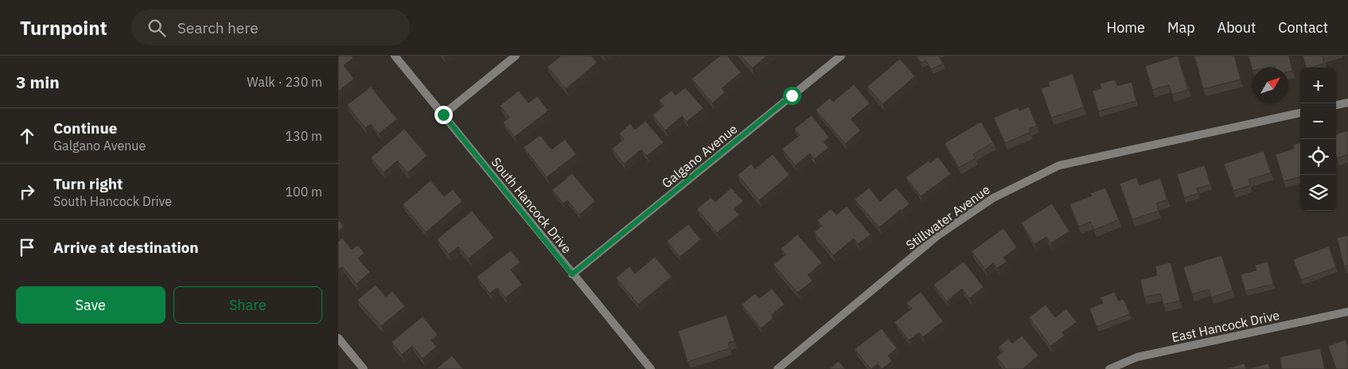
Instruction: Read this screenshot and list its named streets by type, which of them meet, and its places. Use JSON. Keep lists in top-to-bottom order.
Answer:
{
  "streets": {
    "street": [
      "Galgano Avenue",
      "South Hancock Drive",
      "Stillwater Avenue",
      "East Hancock Drive"
    ]
  },
  "crossings": [
    ["Galgano Avenue", "South Hancock Drive"]
  ],
  "north": "top right",
  "page": {
    "header": "Turnpoint",
    "search": "Search here",
    "nav": [
      "Home",
      "Map",
      "About",
      "Contact"
    ],
    "heading": ["3 min", "Walk · 230 m"],
    "map_buttons": ["+", "−"],
    "list": [
      ["Continue", "Galgano Avenue", "130 m"],
      ["Turn right", "South Hancock Drive", "100 m"],
      "Arrive at destination"
    ],
    "buttons": ["Save", "Share"]
  }
}
